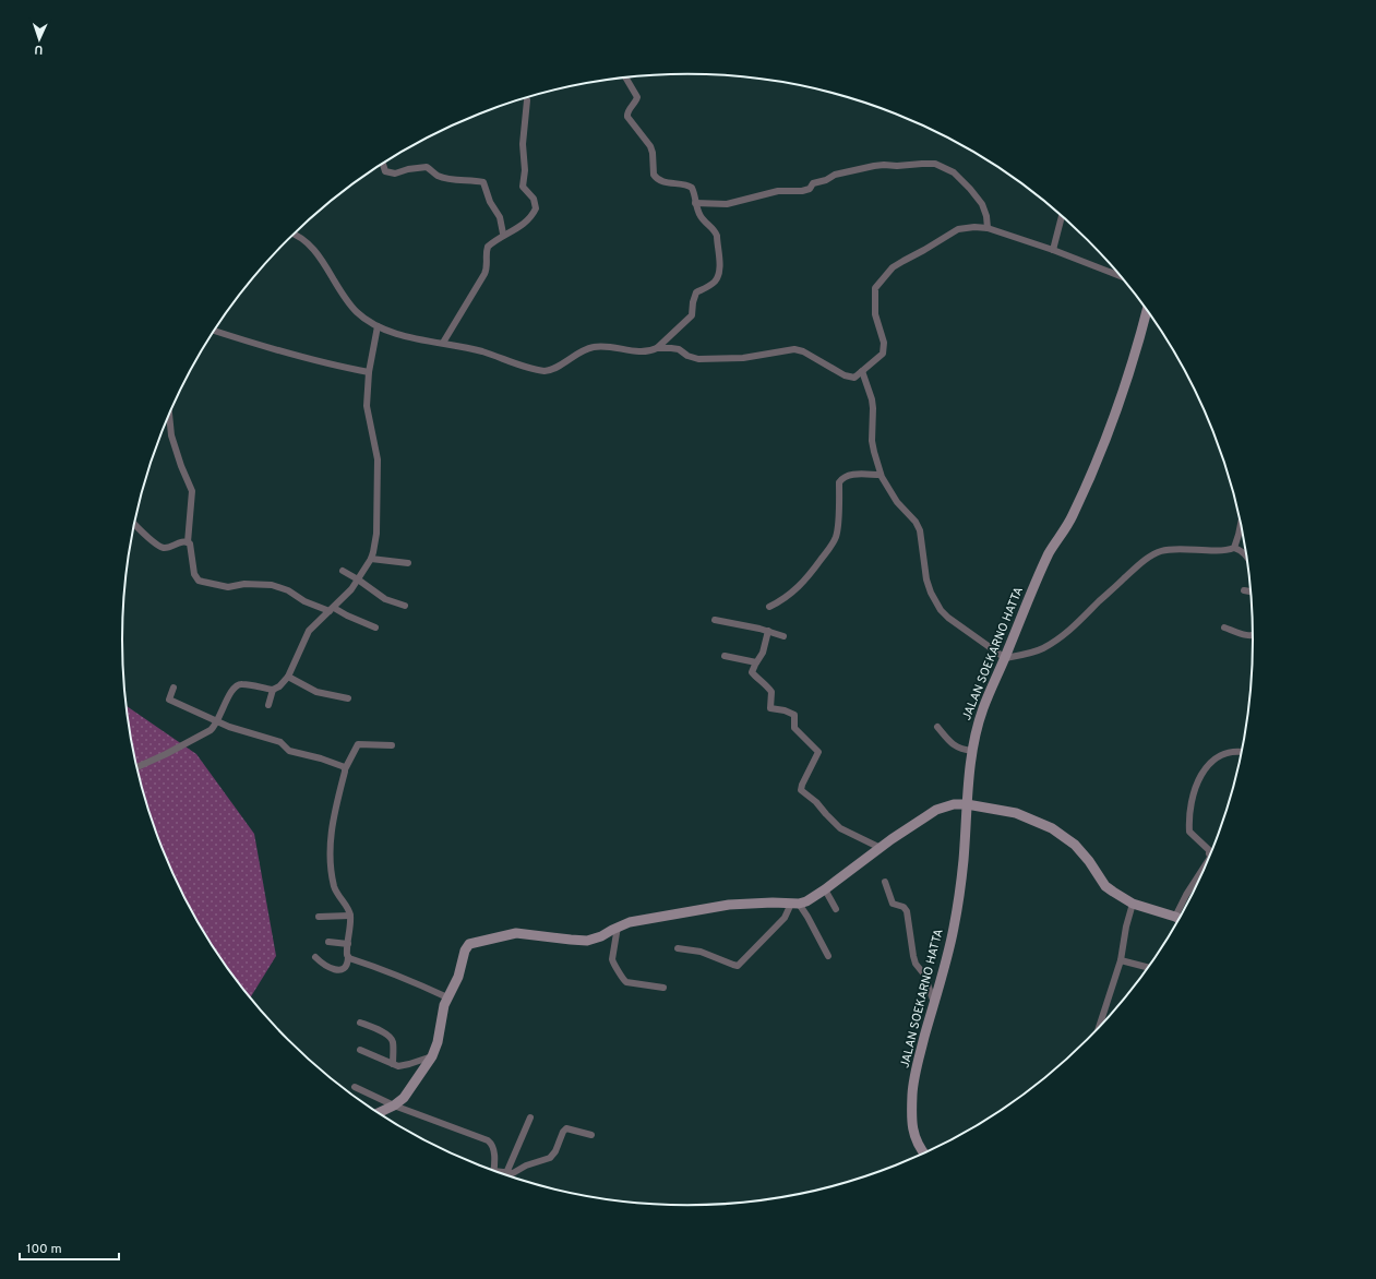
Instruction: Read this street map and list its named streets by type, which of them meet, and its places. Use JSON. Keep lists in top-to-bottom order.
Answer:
{
  "streets": {
    "street": ["JALAN SOEKARNO HATTA"]
  },
  "scale_bar": "100 m",
  "north": "bottom"
}
